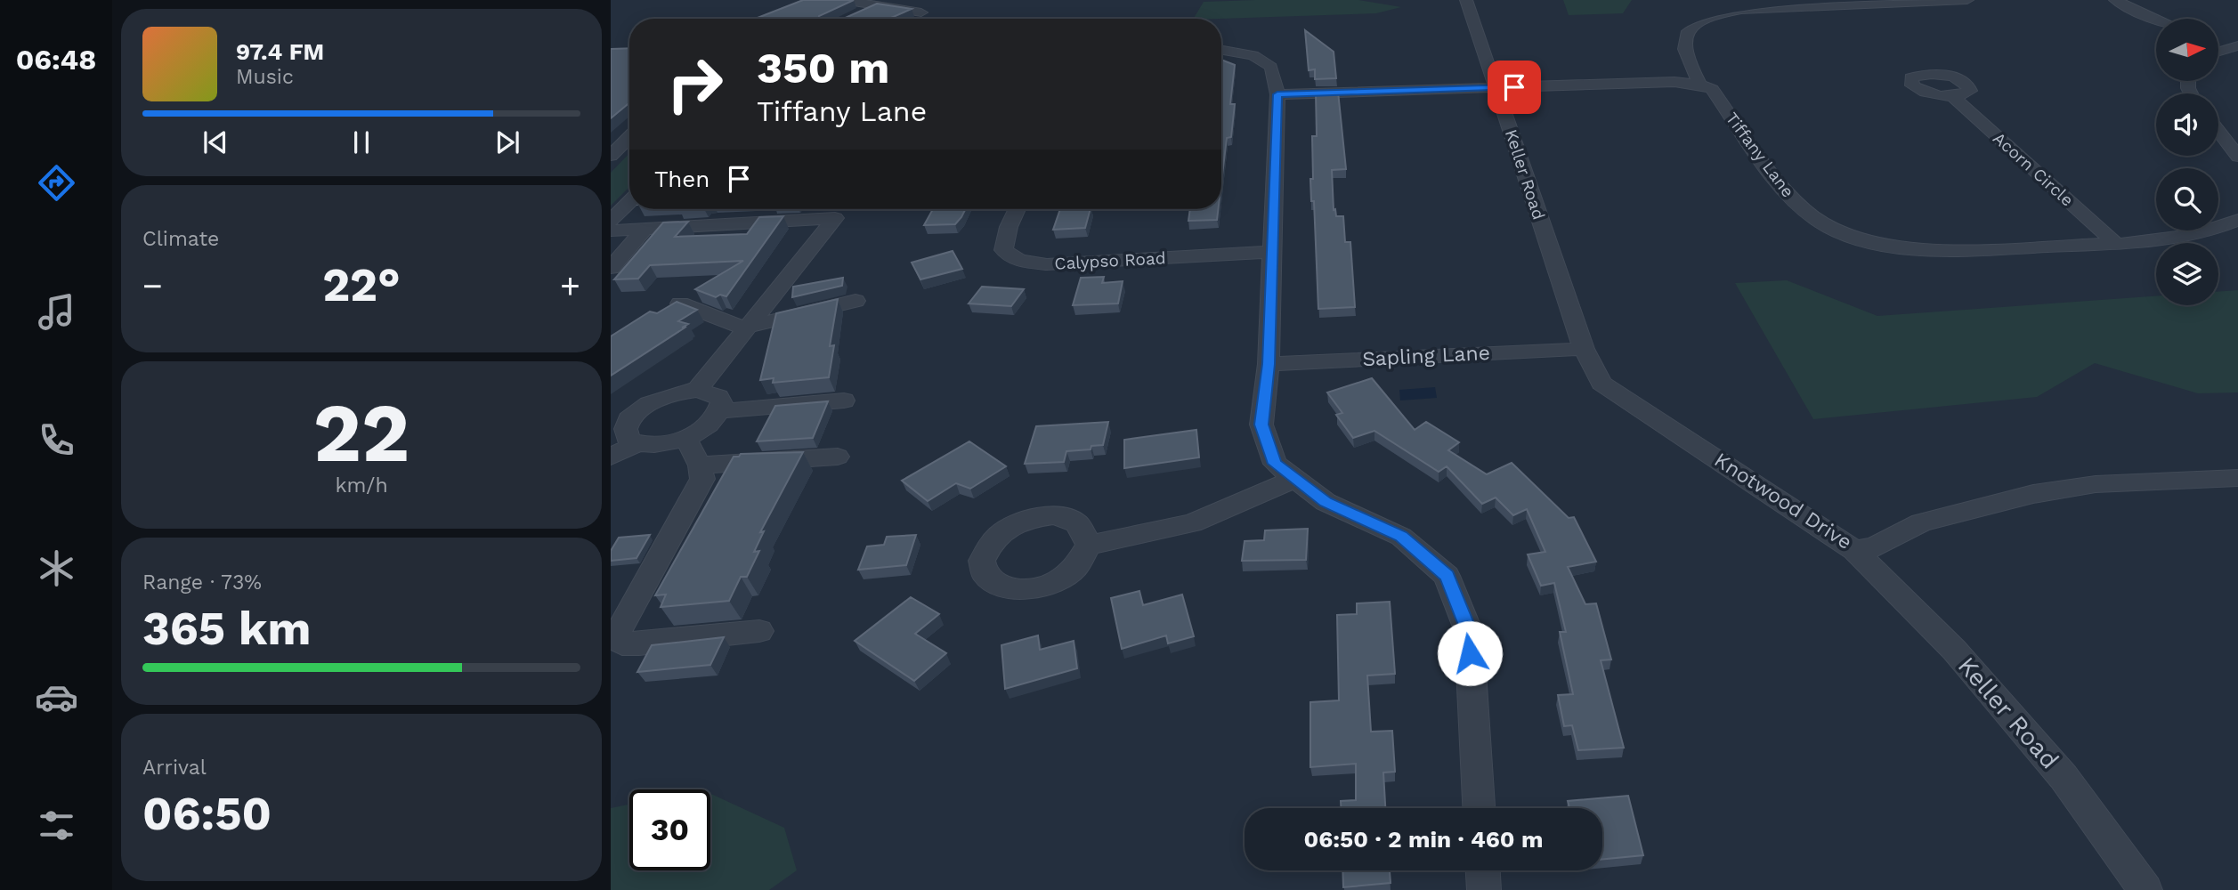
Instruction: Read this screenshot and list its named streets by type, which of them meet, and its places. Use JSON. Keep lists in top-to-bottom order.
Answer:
{
  "streets": {
    "street": [
      "Tiffany Lane",
      "Acorn Circle",
      "Keller Road",
      "Calypso Road",
      "Sapling Lane",
      "Knotwood Drive"
    ]
  },
  "crossings": [
    ["Tiffany Lane", "Acorn Circle"],
    ["Keller Road", "Sapling Lane"],
    ["Keller Road", "Knotwood Drive"],
    ["Sapling Lane", "Knotwood Drive"]
  ],
  "north": "right",
  "page": {
    "tabs": "06:48",
    "turn": ["350 m", "Tiffany Lane"],
    "song": ["97.4 FM", "Music"],
    "then": "Then",
    "tile": [
      "Climate",
      ["22", "km/h"],
      ["Range · 73%", "365 km"],
      ["Arrival", "06:50"]
    ],
    "heat": ["−", "22°", "+"],
    "limit": "30",
    "trip": "06:50 · 2 min · 460 m"
  }
}
